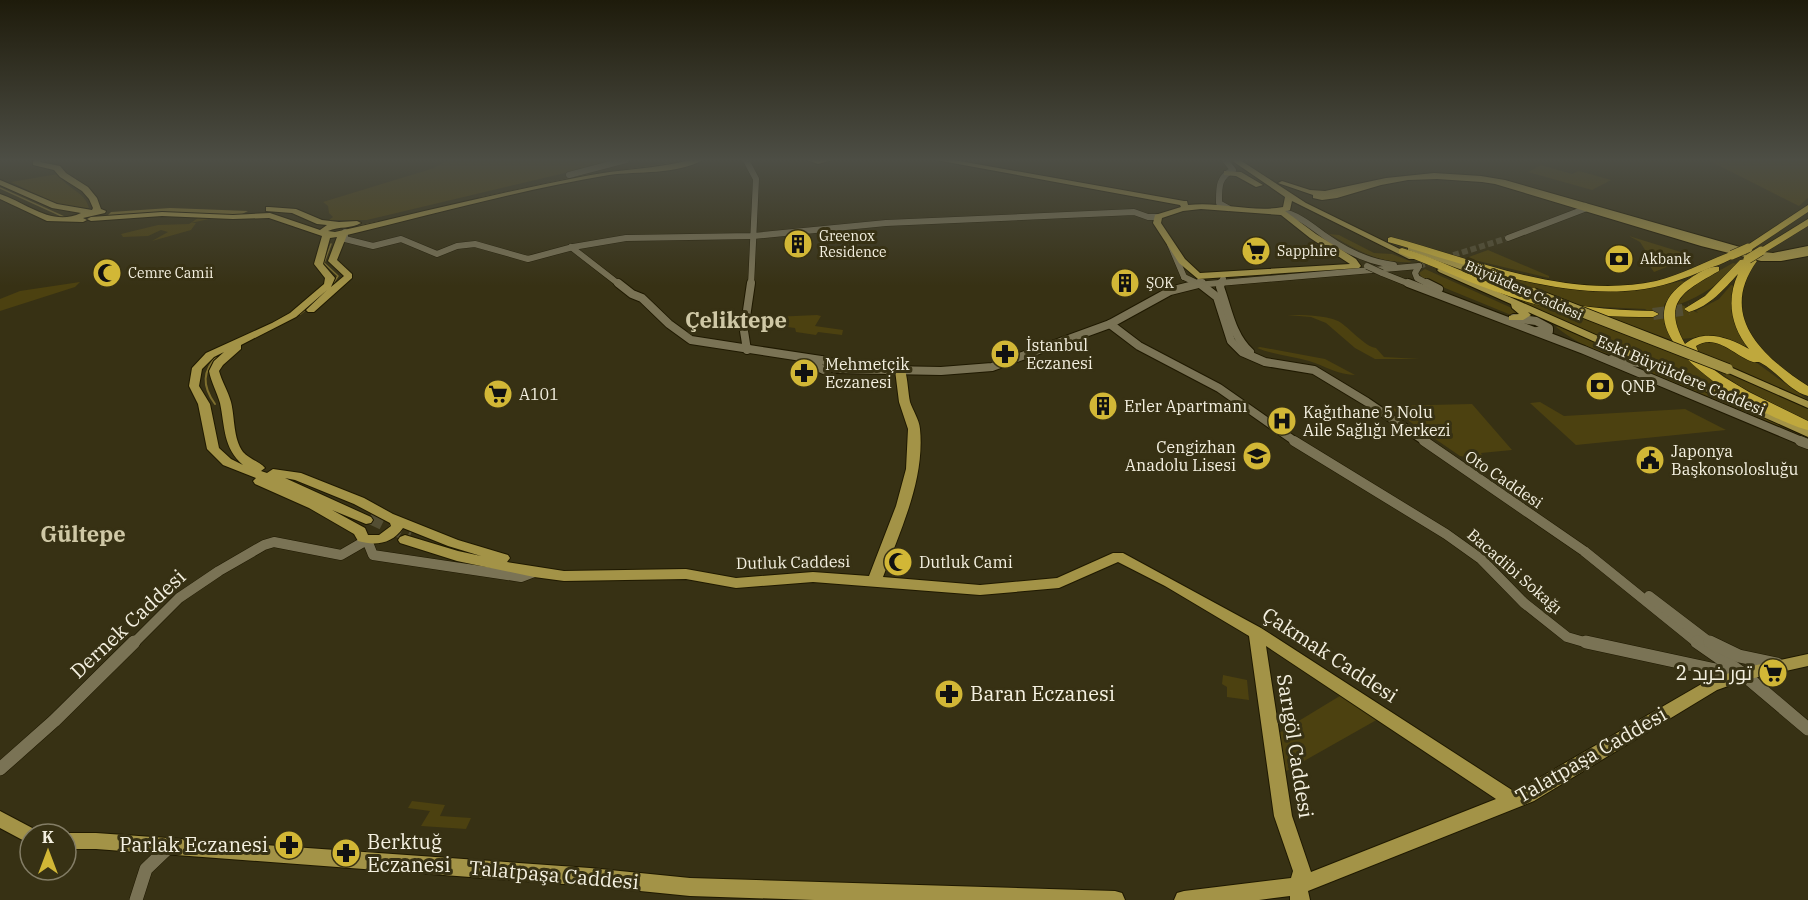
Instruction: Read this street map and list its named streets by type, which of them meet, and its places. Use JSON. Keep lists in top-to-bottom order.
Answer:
{
  "streets": {
    "main road": [
      "Büyükdere Caddesi",
      "Dutluk Caddesi",
      "Çakmak Caddesi",
      "Sarıgöl Caddesi",
      "Talatpaşa Caddesi"
    ],
    "street": [
      "Eski Büyükdere Caddesi",
      "Oto Caddesi",
      "Bacadibi Sokağı",
      "Dernek Caddesi"
    ]
  },
  "crossings": [
    ["Oto Caddesi", "Bacadibi Sokağı"],
    ["Oto Caddesi", "Talatpaşa Caddesi"],
    ["Dutluk Caddesi", "Dernek Caddesi"],
    ["Dutluk Caddesi", "Çakmak Caddesi"],
    ["Bacadibi Sokağı", "Talatpaşa Caddesi"],
    ["Çakmak Caddesi", "Sarıgöl Caddesi"],
    ["Çakmak Caddesi", "Talatpaşa Caddesi"],
    ["Sarıgöl Caddesi", "Talatpaşa Caddesi"]
  ],
  "districts": ["Çeliktepe", "Gültepe"],
  "places": {
    "building": ["Greenox Residence", "ŞOK", "Erler Apartmanı"],
    "supermarket": ["Sapphire", "A101", "تور خرید 2"],
    "bank": ["Akbank", "QNB"],
    "mosque": ["Cemre Camii", "Dutluk Cami"],
    "pharmacy": [
      "İstanbul Eczanesi",
      "Mehmetçik Eczanesi",
      "Baran Eczanesi",
      "Parlak Eczanesi",
      "Berktuğ Eczanesi"
    ],
    "hospital": ["Kağıthane 5 Nolu Aile Sağlığı Merkezi"],
    "school or university": ["Cengizhan Anadolu Lisesi"],
    "public building": ["Japonya Başkonsolosluğu"]
  },
  "north": "top"
}
